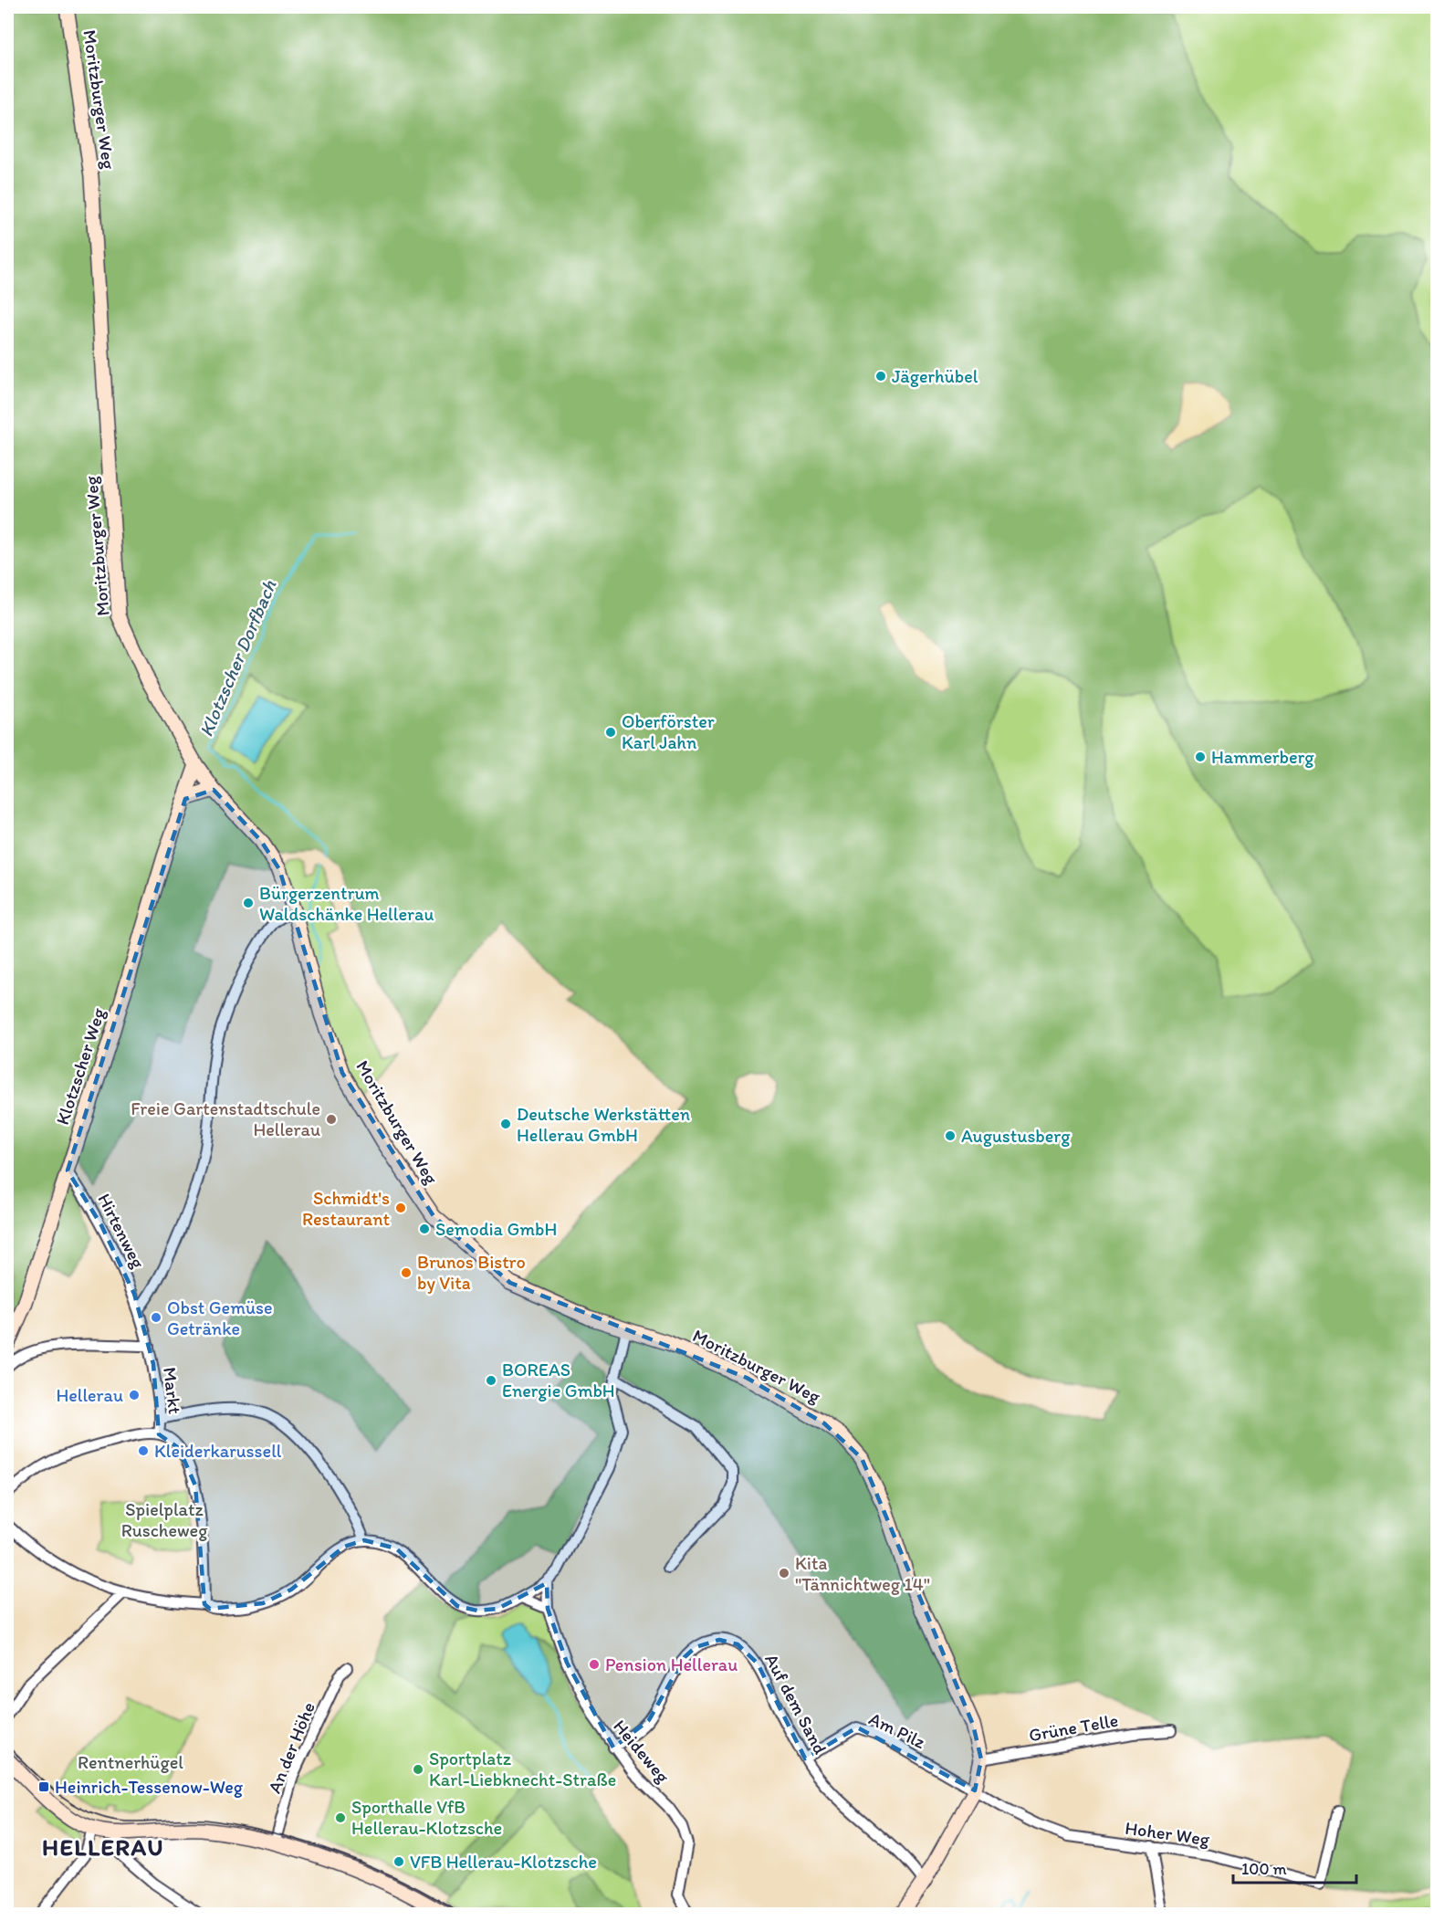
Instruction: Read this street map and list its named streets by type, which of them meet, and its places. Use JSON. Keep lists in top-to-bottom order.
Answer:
{
  "streets": {
    "street": [
      "Moritzburger Weg",
      "Klotzscher Weg",
      "Hirtenweg",
      "Markt",
      "Auf dem Sand",
      "Grüne Telle",
      "Am Pilz",
      "An der Höhe",
      "Heideweg",
      "Hoher Weg"
    ]
  },
  "crossings": [
    ["Moritzburger Weg", "Klotzscher Weg"],
    ["Moritzburger Weg", "Auf dem Sand"],
    ["Moritzburger Weg", "Grüne Telle"],
    ["Moritzburger Weg", "Am Pilz"],
    ["Moritzburger Weg", "Hoher Weg"],
    ["Klotzscher Weg", "Hirtenweg"],
    ["Hirtenweg", "Markt"],
    ["Auf dem Sand", "Am Pilz"],
    ["Auf dem Sand", "Heideweg"],
    ["Am Pilz", "Hoher Weg"]
  ],
  "districts": ["HELLERAU"],
  "water": ["Klotzscher Dorfbach"],
  "parks": ["Spielplatz Ruscheweg", "Rentnerhügel"],
  "places": {
    "other": [
      "Jägerhübel",
      "Oberförster Karl Jahn",
      "Hammerberg",
      "Bürgerzentrum Waldschänke Hellerau",
      "Freie Gartenstadtschule Hellerau",
      "Deutsche Werkstätten Hellerau GmbH",
      "Augustusberg",
      "Schmidt's Restaurant",
      "Semodia GmbH",
      "Brunos Bistro by Vita",
      "Obst Gemüse Getränke",
      "BOREAS Energie GmbH",
      "Hellerau",
      "Kleiderkarussell",
      "Kita \"Tännichtweg 14\"",
      "Pension Hellerau",
      "Sportplatz Karl-Liebknecht-Straße",
      "Sporthalle VfB Hellerau-Klotzsche",
      "VFB Hellerau-Klotzsche"
    ],
    "transit": ["Heinrich-Tessenow-Weg"]
  },
  "scale_bar": "100 m"
}
